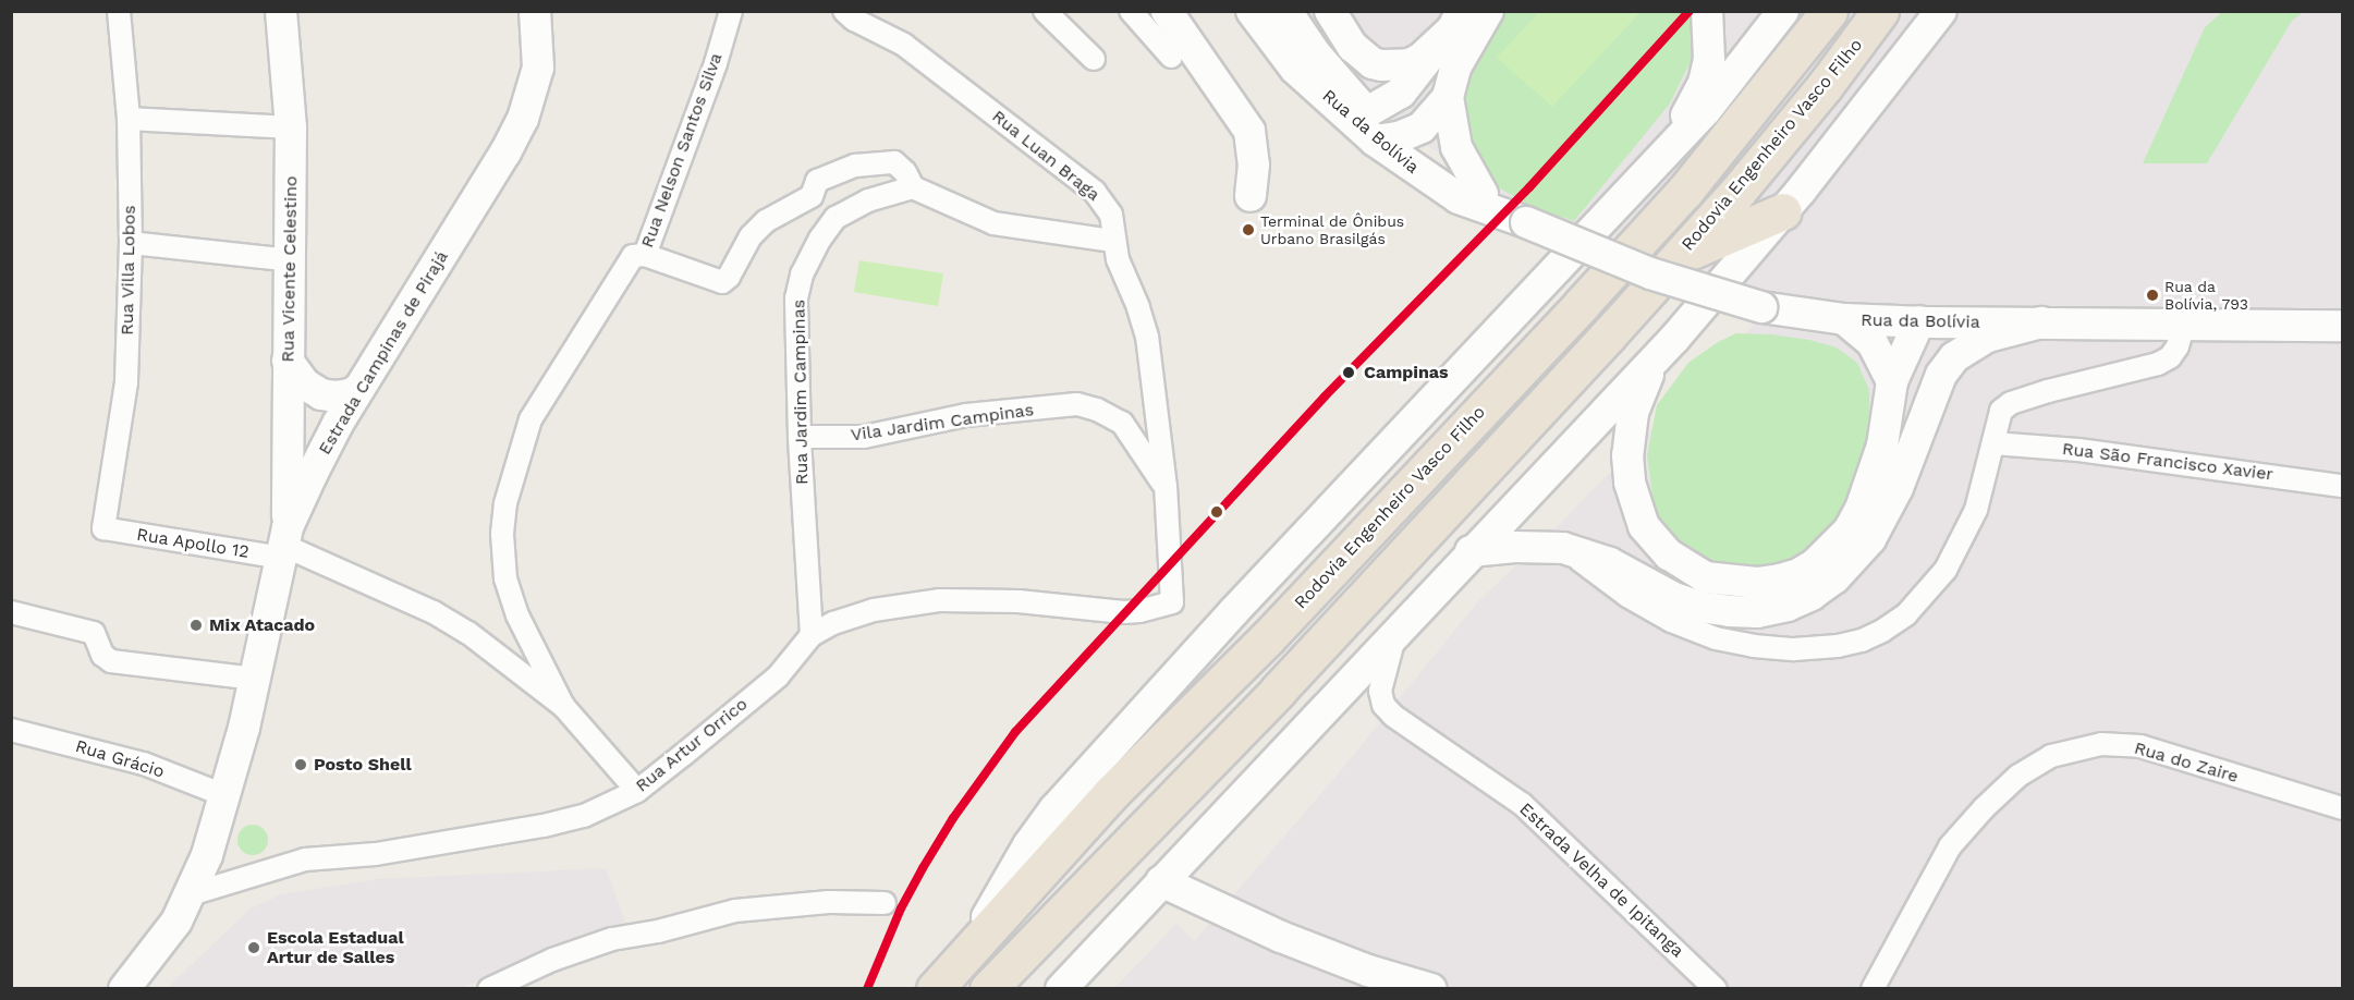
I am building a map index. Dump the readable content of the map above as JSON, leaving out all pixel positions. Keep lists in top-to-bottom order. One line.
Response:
{"streets":{"highway":["Rodovia Engenheiro Vasco Filho"],"main road":["Rua da Bolívia","Rua Vicente Celestino","Estrada Campinas de Pirajá"],"street":["Rua Nelson Santos Silva","Rua Luan Braga","Rua Villa Lobos","Rua Jardim Campinas","Vila Jardim Campinas","Rua São Francisco Xavier","Rua Apollo 12","Rua Artur Orrico","Rua Grácio","Rua do Zaire","Estrada Velha de Ipitanga"]},"crossings":[["Rua Nelson Santos Silva","Rua Apollo 12"],["Rua Luan Braga","Vila Jardim Campinas"],["Rua Luan Braga","Rua Artur Orrico"],["Rua Vicente Celestino","Estrada Campinas de Pirajá"],["Rua Vicente Celestino","Rua Apollo 12"],["Rua Villa Lobos","Rua Apollo 12"],["Estrada Campinas de Pirajá","Rua Apollo 12"],["Estrada Campinas de Pirajá","Rua Artur Orrico"],["Estrada Campinas de Pirajá","Rua Grácio"],["Rua Jardim Campinas","Vila Jardim Campinas"],["Rua Jardim Campinas","Rua Artur Orrico"]],"places":["Terminal de Ônibus Urbano Brasilgás","Rua da Bolívia, 793","Campinas","Mix Atacado","Posto Shell","Escola Estadual Artur de Salles"]}
